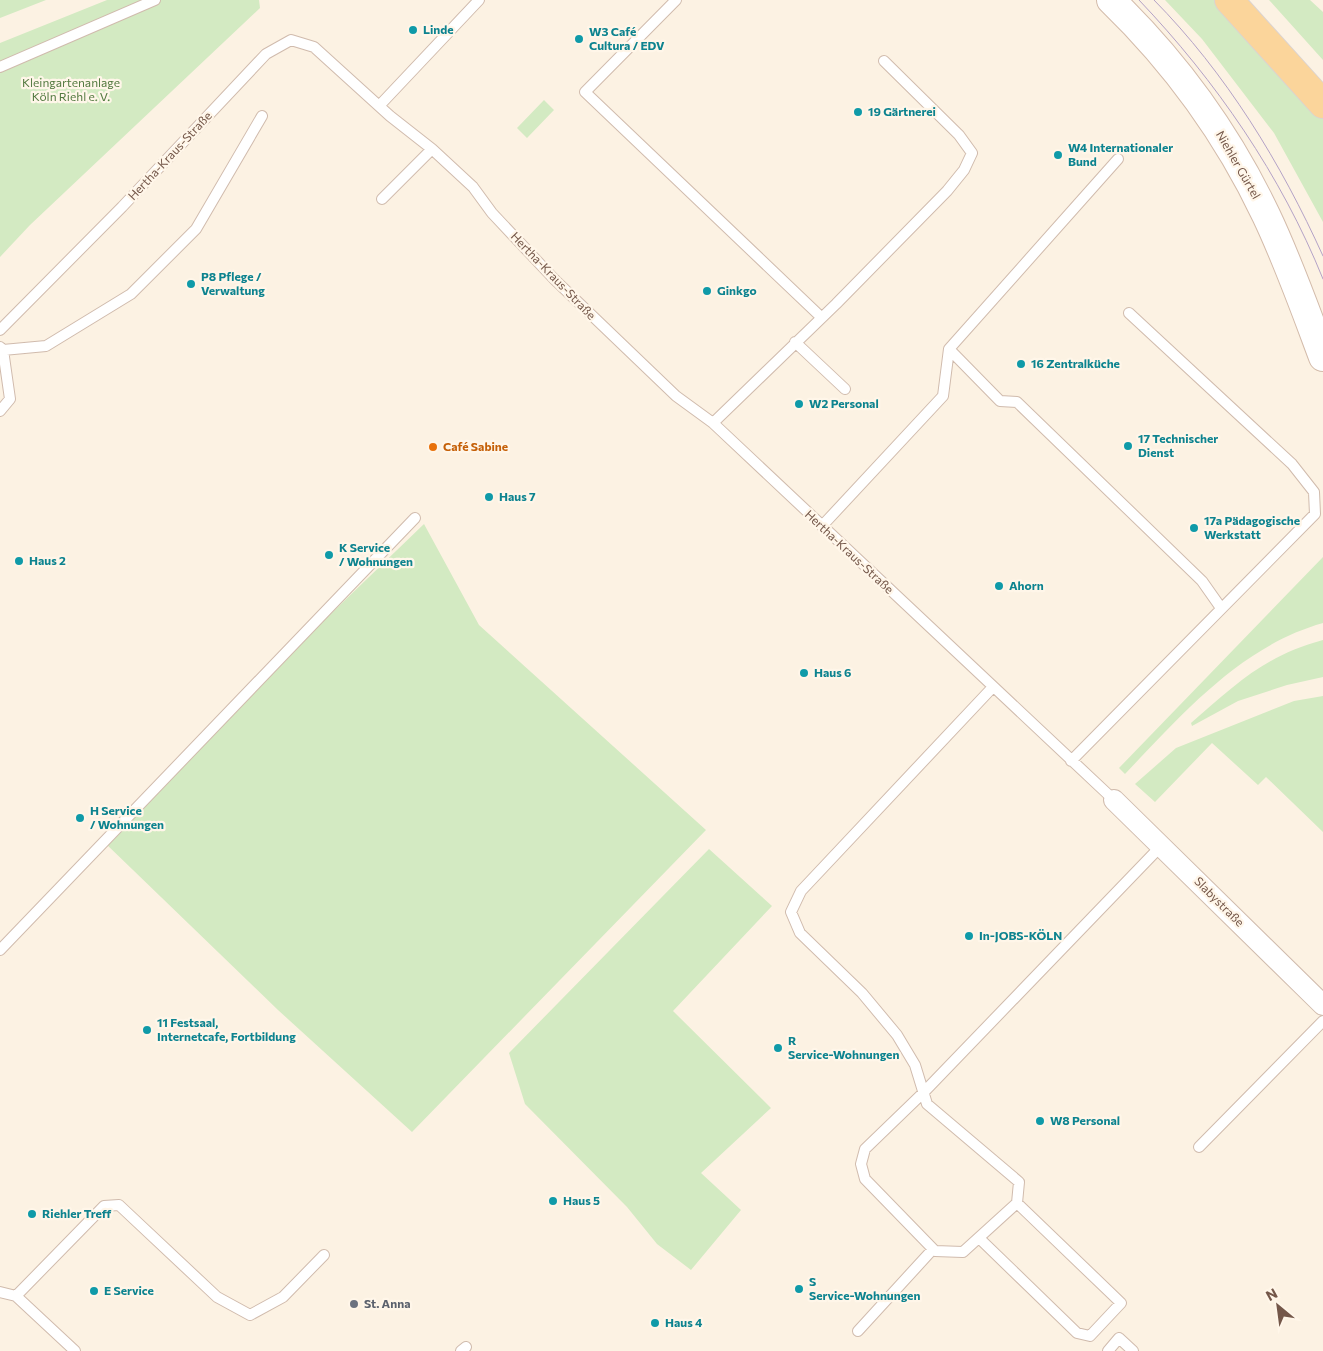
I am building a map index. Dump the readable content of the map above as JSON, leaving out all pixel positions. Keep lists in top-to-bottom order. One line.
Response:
{"streets":{"main road":["Niehler Gürtel"],"street":["Slabystraße"],"lane":["Hertha-Kraus-Straße"]},"crossings":[["Hertha-Kraus-Straße","Slabystraße"]],"parks":["Kleingartenanlage Köln Riehl e. V."],"places":["Linde","W3 Café Cultura / EDV","19 Gärtnerei","W4 Internationaler Bund","P8 Pflege / Verwaltung","Ginkgo","16 Zentralküche","W2 Personal","17 Technischer Dienst","Café Sabine","Haus 7","17a Pädagogische Werkstatt","K Service / Wohnungen","Haus 2","Ahorn","Haus 6","H Service / Wohnungen","In-JOBS-KÖLN","11 Festsaal, Internetcafe, Fortbildung","R Service-Wohnungen","W8 Personal","Haus 5","Riehler Treff","S Service-Wohnungen","E Service","St. Anna","Haus 4"],"north":"top left"}
